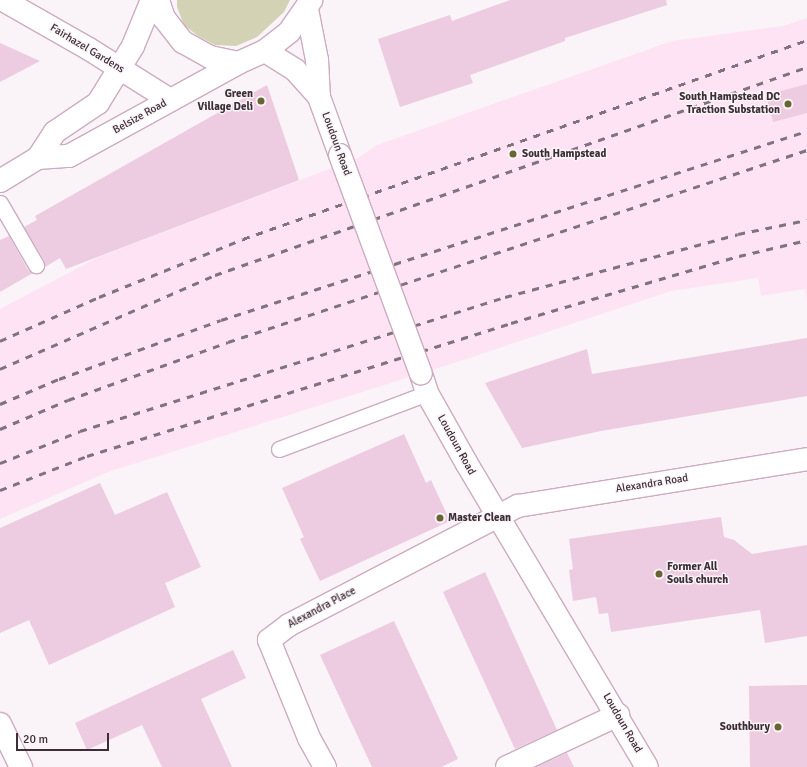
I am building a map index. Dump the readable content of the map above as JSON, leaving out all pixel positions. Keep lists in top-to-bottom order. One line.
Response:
{"streets":{"street":["Fairhazel Gardens","Belsize Road","Loudoun Road","Alexandra Road","Alexandra Place"]},"crossings":[["Fairhazel Gardens","Belsize Road"],["Belsize Road","Loudoun Road"],["Loudoun Road","Alexandra Road"],["Loudoun Road","Alexandra Place"],["Alexandra Road","Alexandra Place"]],"places":["Green Village Deli","South Hampstead DC Traction Substation","South Hampstead","Master Clean","Former All Souls church","Southbury"],"scale_bar":"20 m"}
